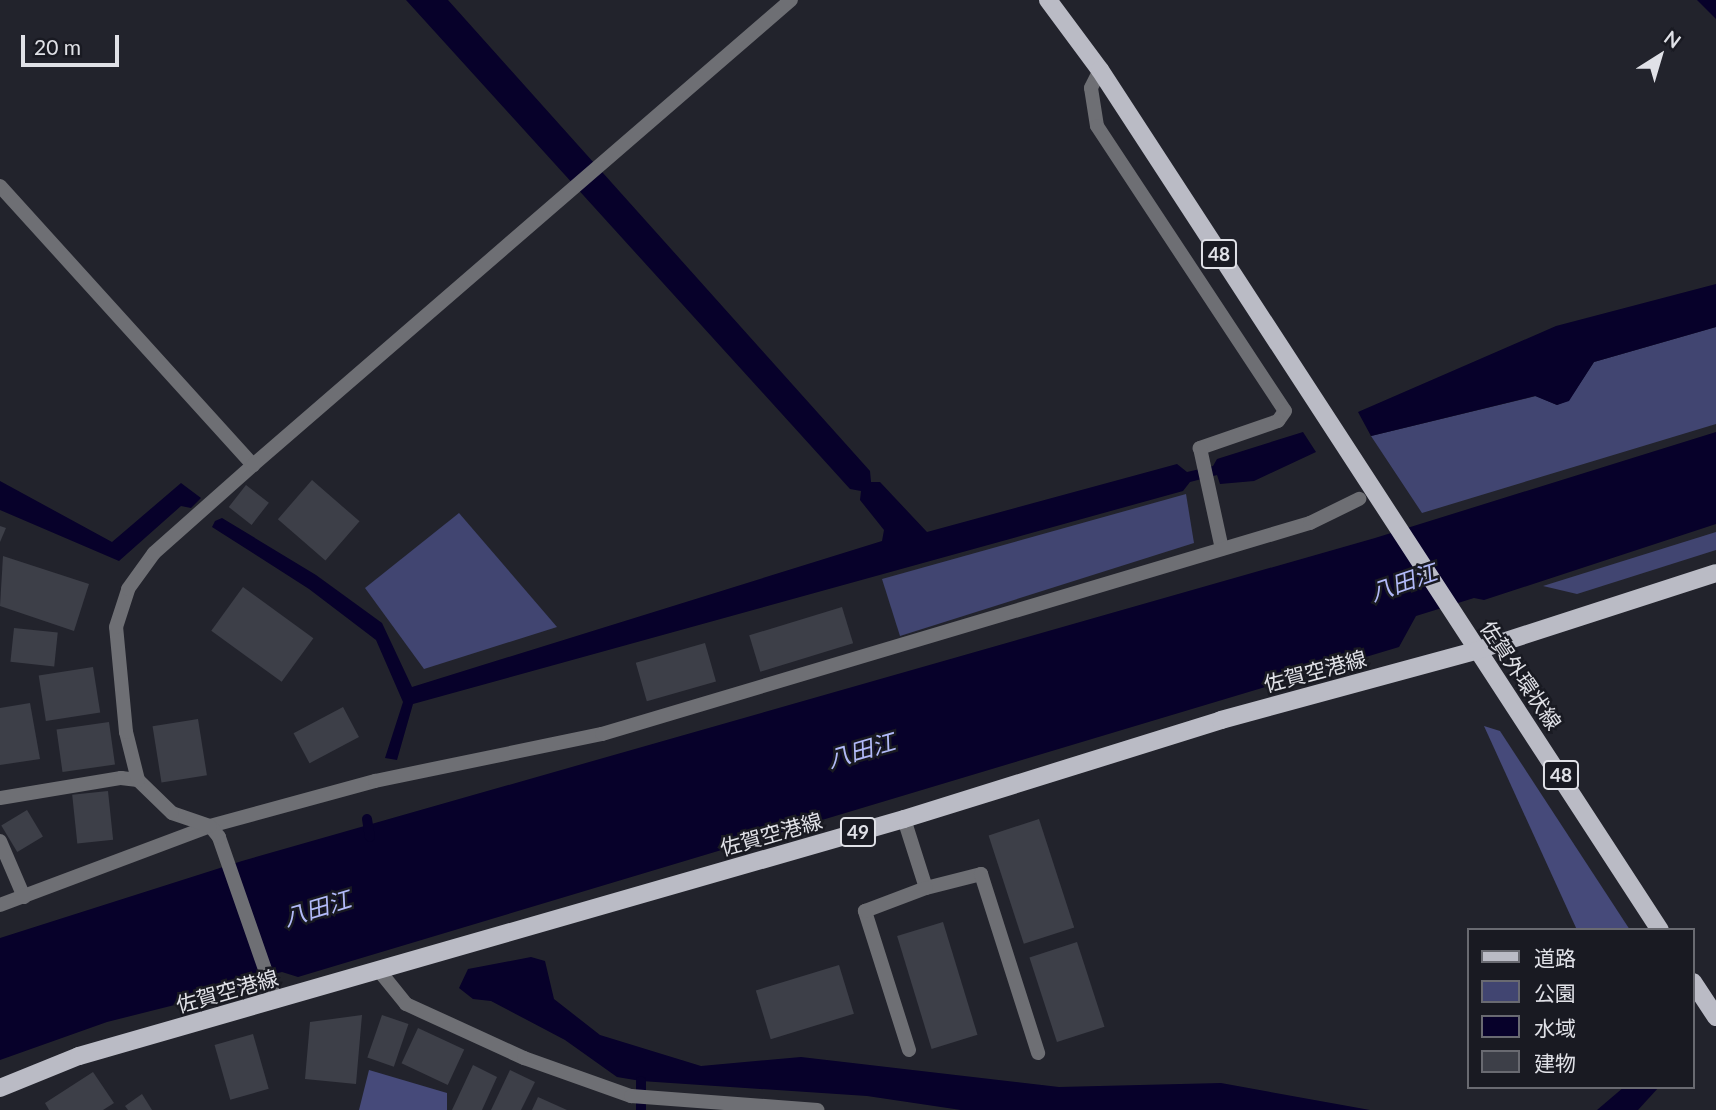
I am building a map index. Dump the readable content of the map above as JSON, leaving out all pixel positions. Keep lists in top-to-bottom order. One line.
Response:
{"streets":{"main road":["48","佐賀空港線","佐賀外環状線","49"]},"crossings":[["48","佐賀外環状線"],["佐賀空港線","佐賀外環状線"]],"water":["八田江"],"legend":["道路","公園","水域","建物"],"scale_bar":"20 m","north":"top right"}
